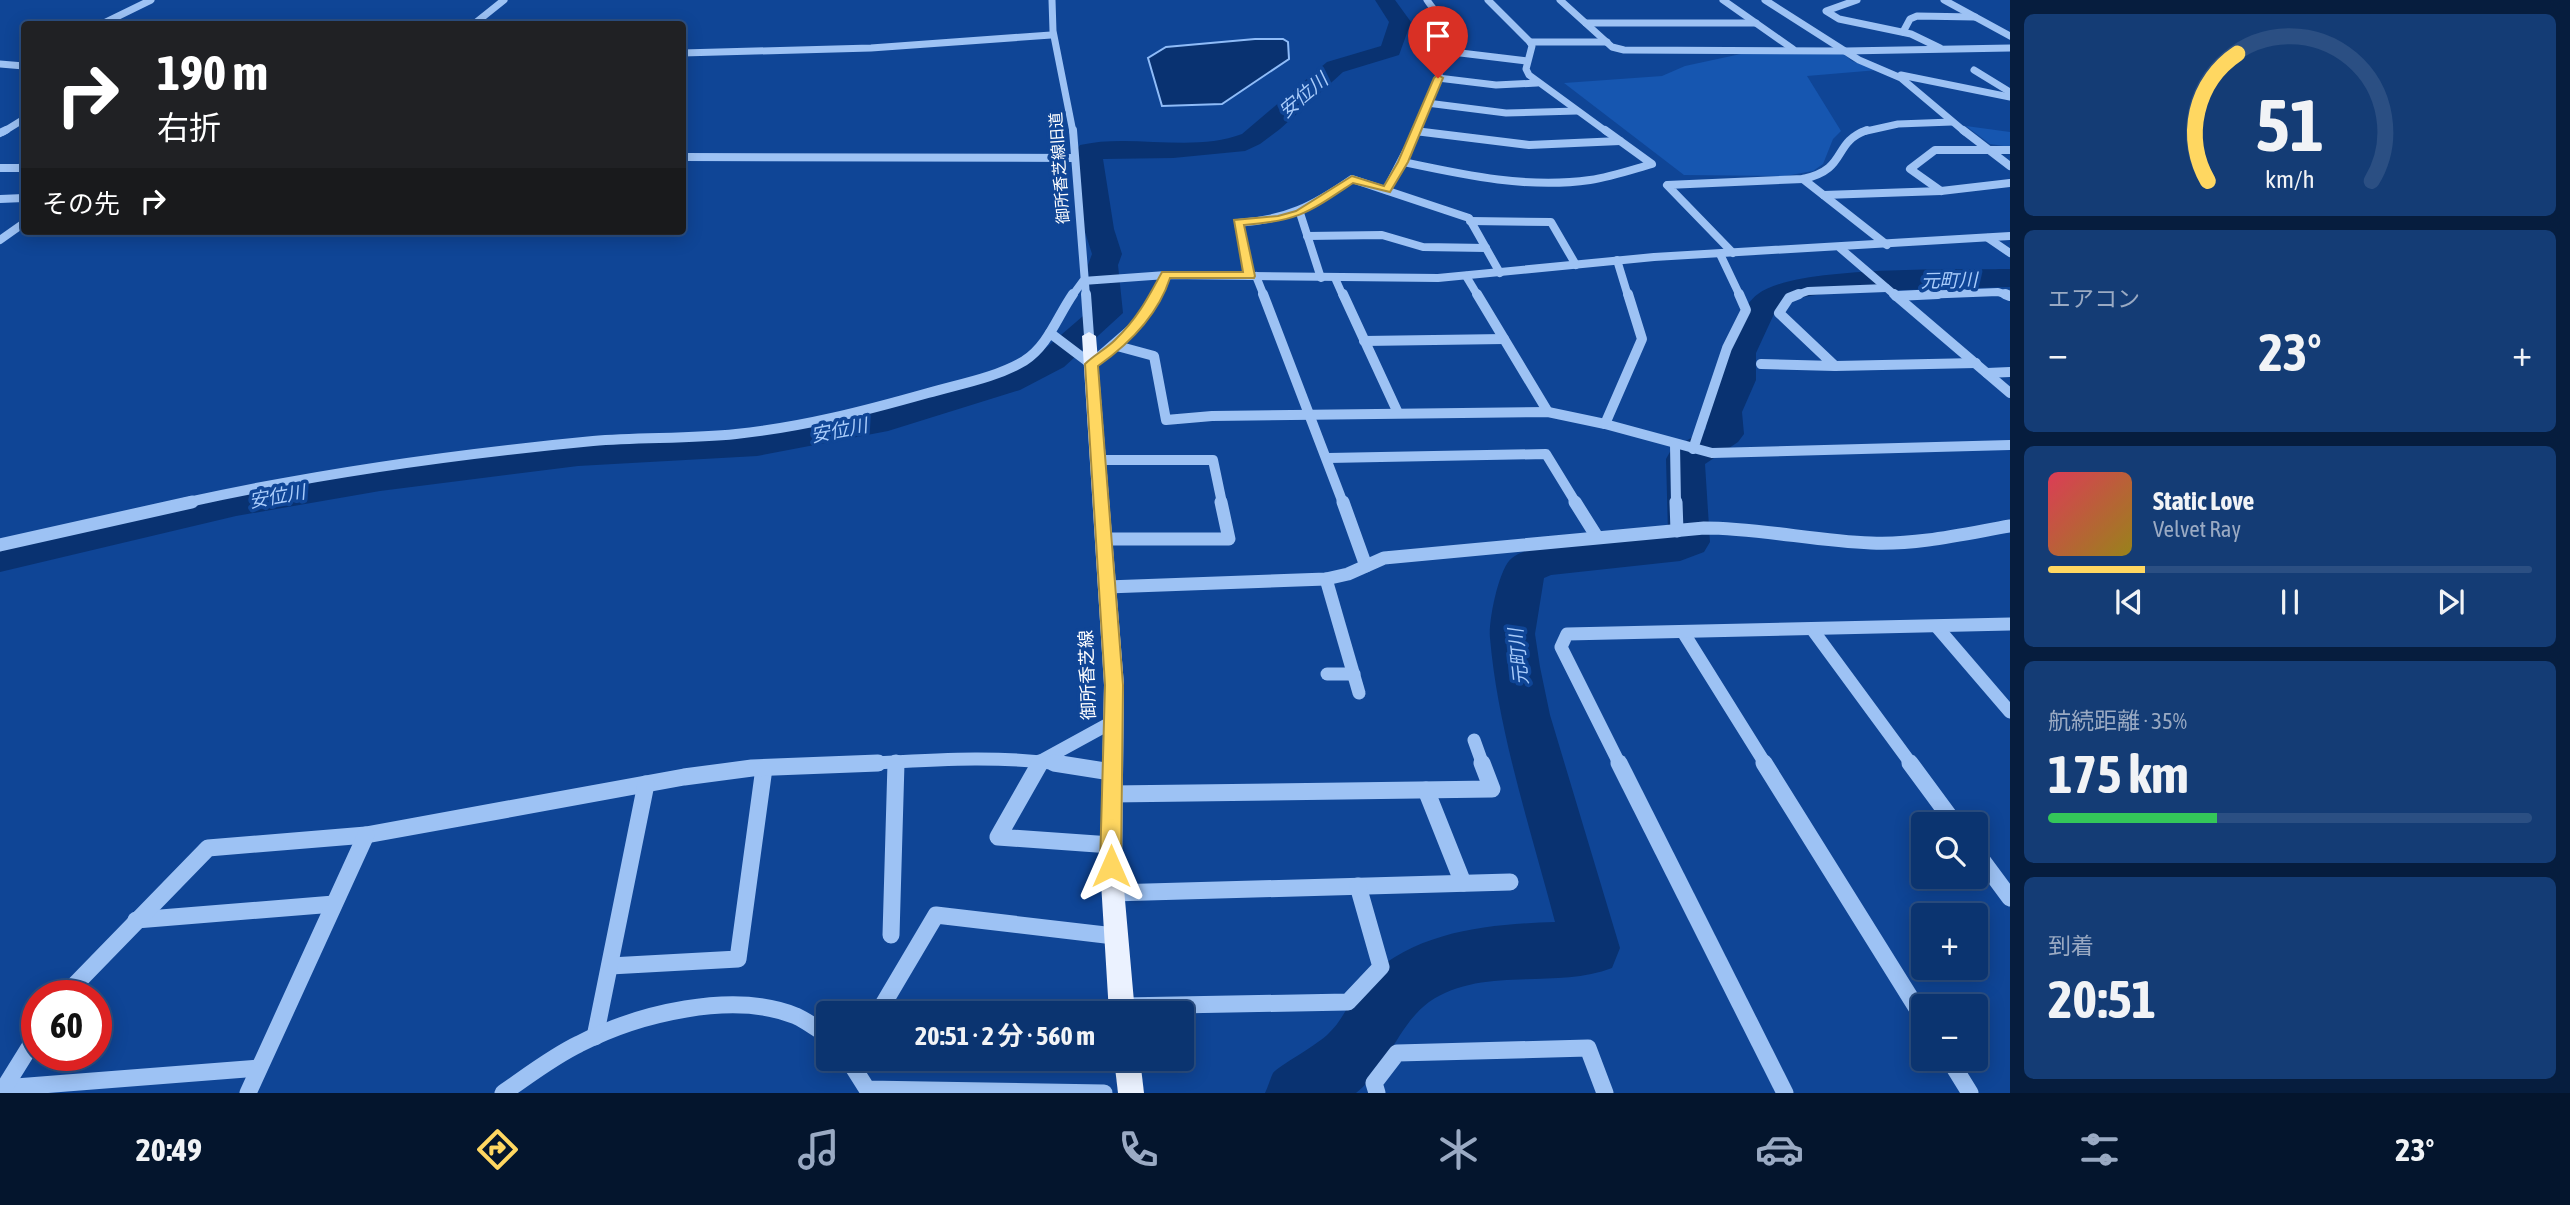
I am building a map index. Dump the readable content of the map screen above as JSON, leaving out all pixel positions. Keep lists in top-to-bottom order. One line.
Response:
{"streets":{"main road":["御所香芝線"],"street":["御所香芝線旧道"]},"crossings":[["御所香芝線旧道","御所香芝線"]],"water":["安位川","元町川"],"page":{"turn":["190 m","右折"],"then":"その先","tile":["エアコン",["航続距離 · 35%","175 km"],["到着","20:51"]],"heat":["−","23°","+"],"song":["Static Love","Velvet Ray"],"map_buttons":["+","−"],"limit":"60","trip":"20:51 · 2 分 · 560 m","tabs":["20:49","23°"],"gauge":["51","km/h"]}}
